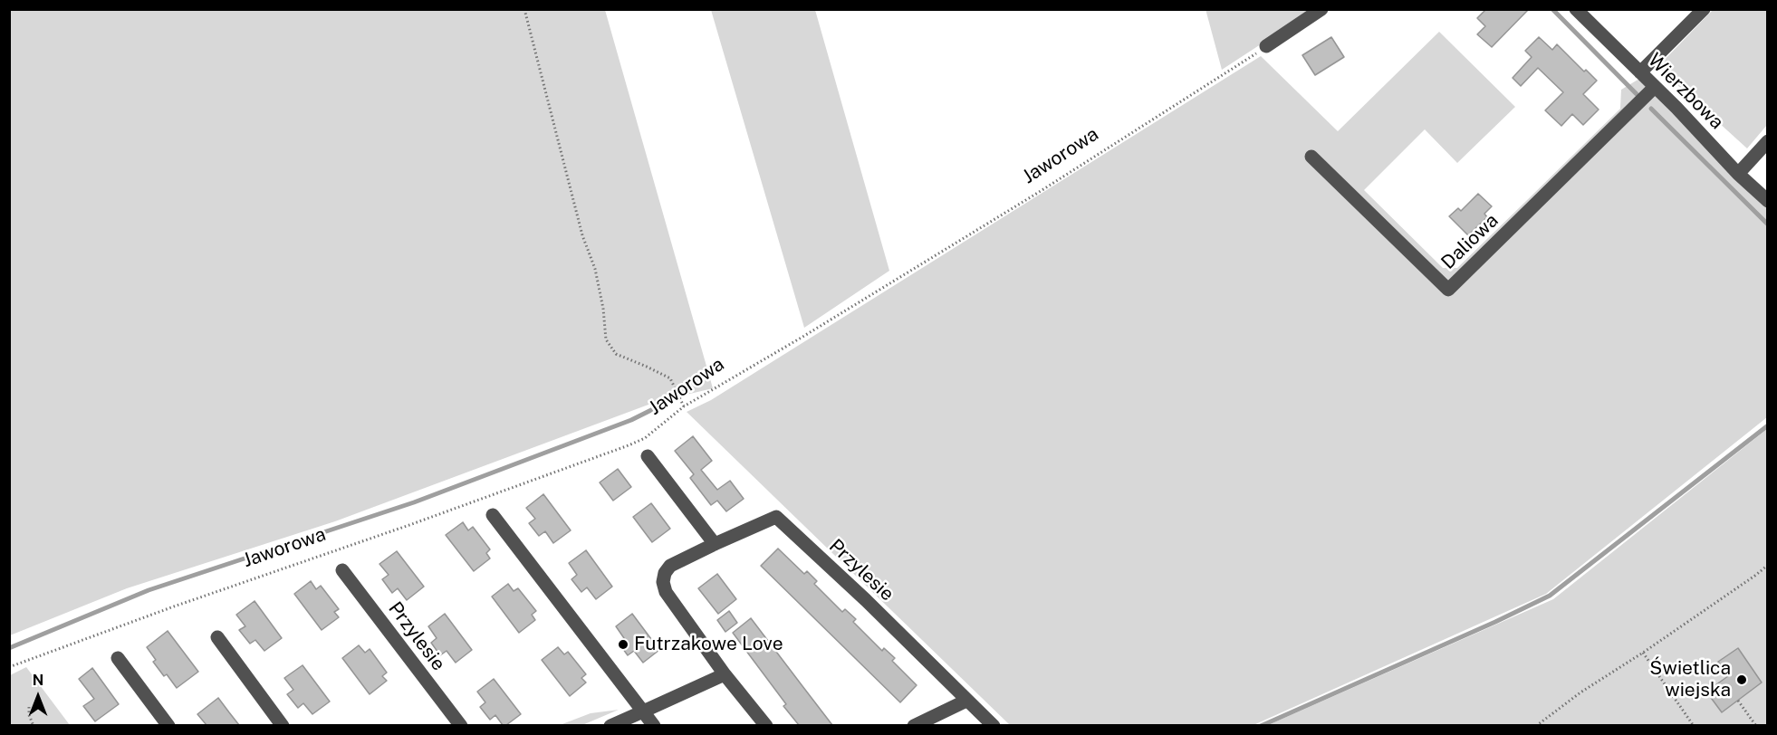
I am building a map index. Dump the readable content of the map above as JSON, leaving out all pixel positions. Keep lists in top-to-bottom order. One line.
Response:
{"streets":{"street":["Wierzbowa","Daliowa","Przylesie"],"path":["Jaworowa"]},"crossings":[["Wierzbowa","Daliowa"]],"places":["Futrzakowe Love","Świetlica wiejska"],"north":"top"}
